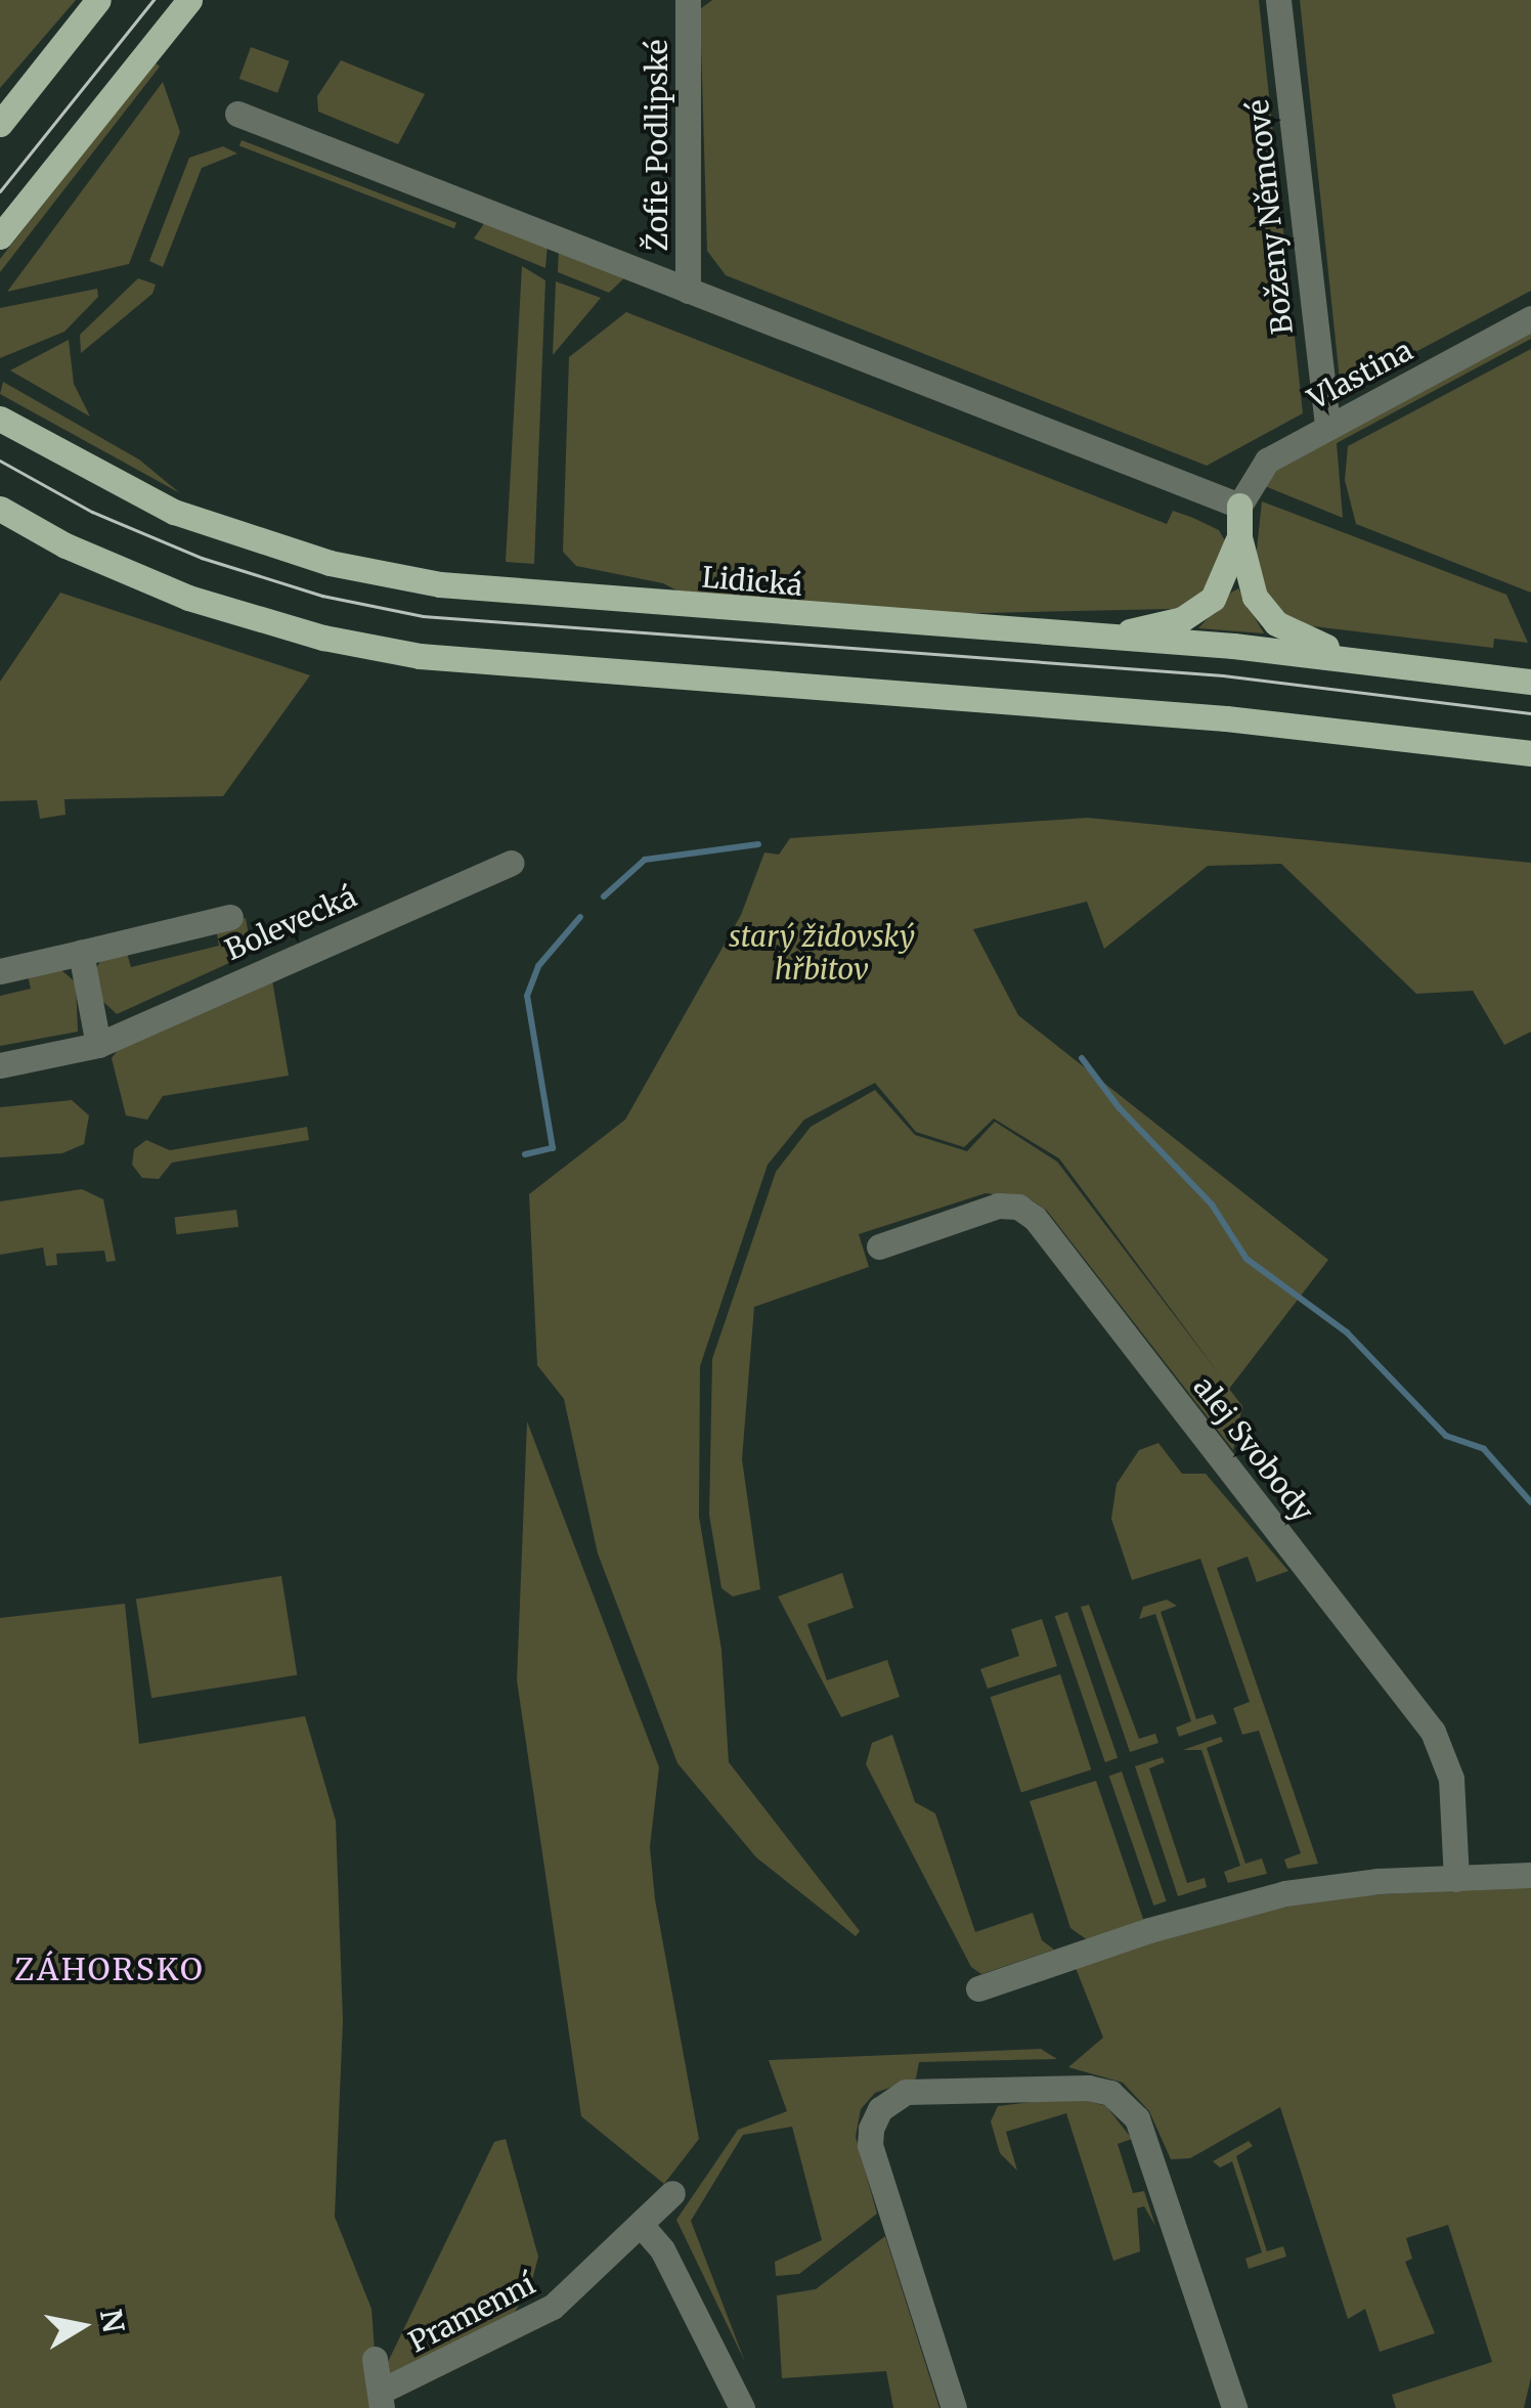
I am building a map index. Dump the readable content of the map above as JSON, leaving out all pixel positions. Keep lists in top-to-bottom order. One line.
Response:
{"streets":{"main road":["Lidická"],"street":["Žofie Podlipské","Boženy Němcové","Vlastina","Bolevecká","alej Svobody","Pramenní"]},"crossings":[["Boženy Němcové","Vlastina"]],"districts":["ZÁHORSKO"],"parks":["starý židovský hřbitov"],"north":"right"}
